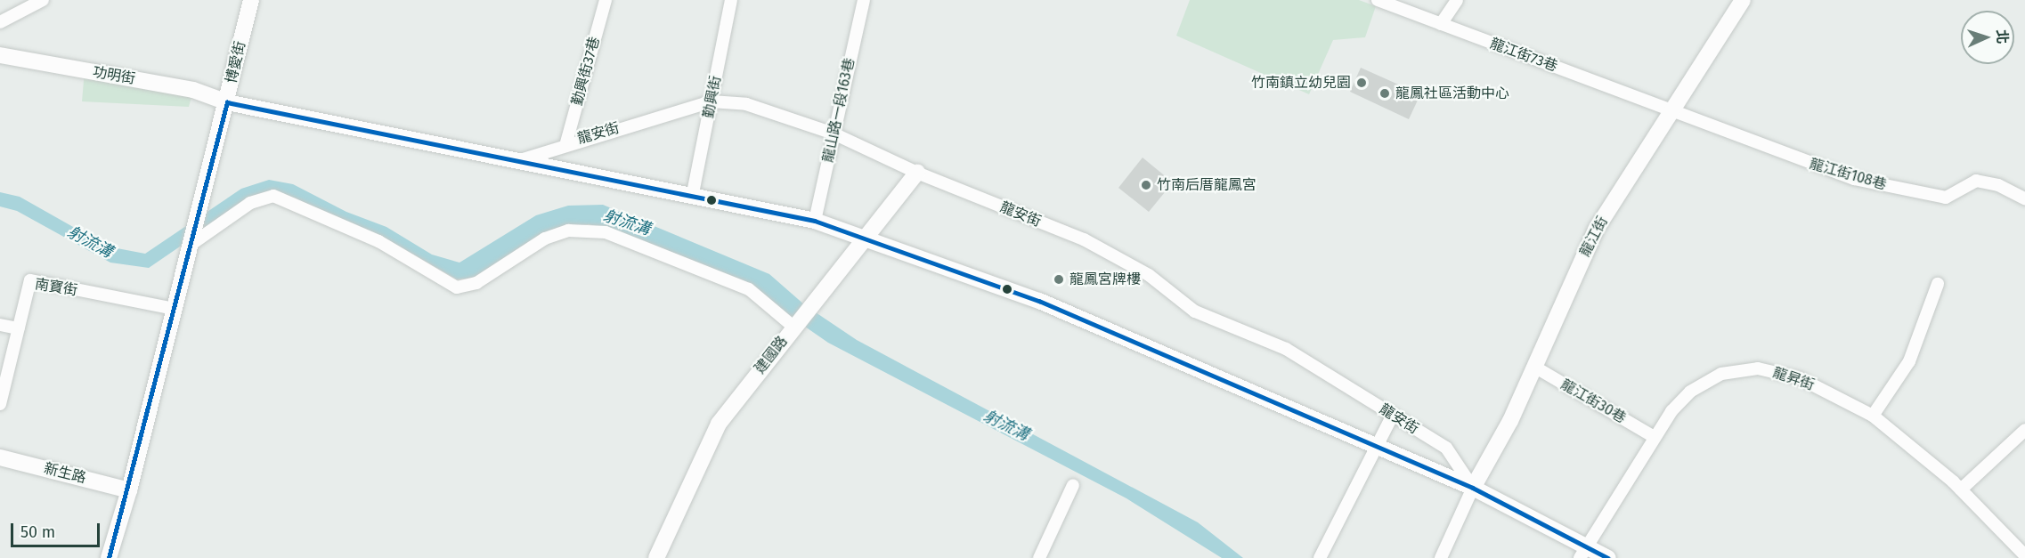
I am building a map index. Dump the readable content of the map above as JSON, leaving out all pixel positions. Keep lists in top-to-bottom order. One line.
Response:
{"streets":{"street":["龍江街73巷","博愛街","勤興街37巷","功明街","勤興街","龍山路一段163巷","龍安街","龍江街108巷","龍江街","南寶街","建國路","龍昇街","龍江街30巷","新生路"]},"crossings":[["龍江街73巷","龍江街108巷"],["龍江街73巷","龍江街"],["博愛街","功明街"],["博愛街","南寶街"],["博愛街","新生路"],["勤興街37巷","龍安街"],["功明街","勤興街"],["功明街","龍山路一段163巷"],["功明街","龍安街"],["功明街","龍江街"],["功明街","建國路"],["功明街","龍昇街"],["勤興街","龍安街"],["龍山路一段163巷","龍安街"],["龍安街","龍江街"],["龍安街","建國路"],["龍江街108巷","龍江街"],["龍江街","龍江街30巷"],["龍昇街","龍江街30巷"]],"water":["射流溝"],"places":["竹南鎮立幼兒園","龍鳳社區活動中心","竹南后厝龍鳳宮","龍鳳宮牌樓"],"scale_bar":"50 m","north":"right"}
